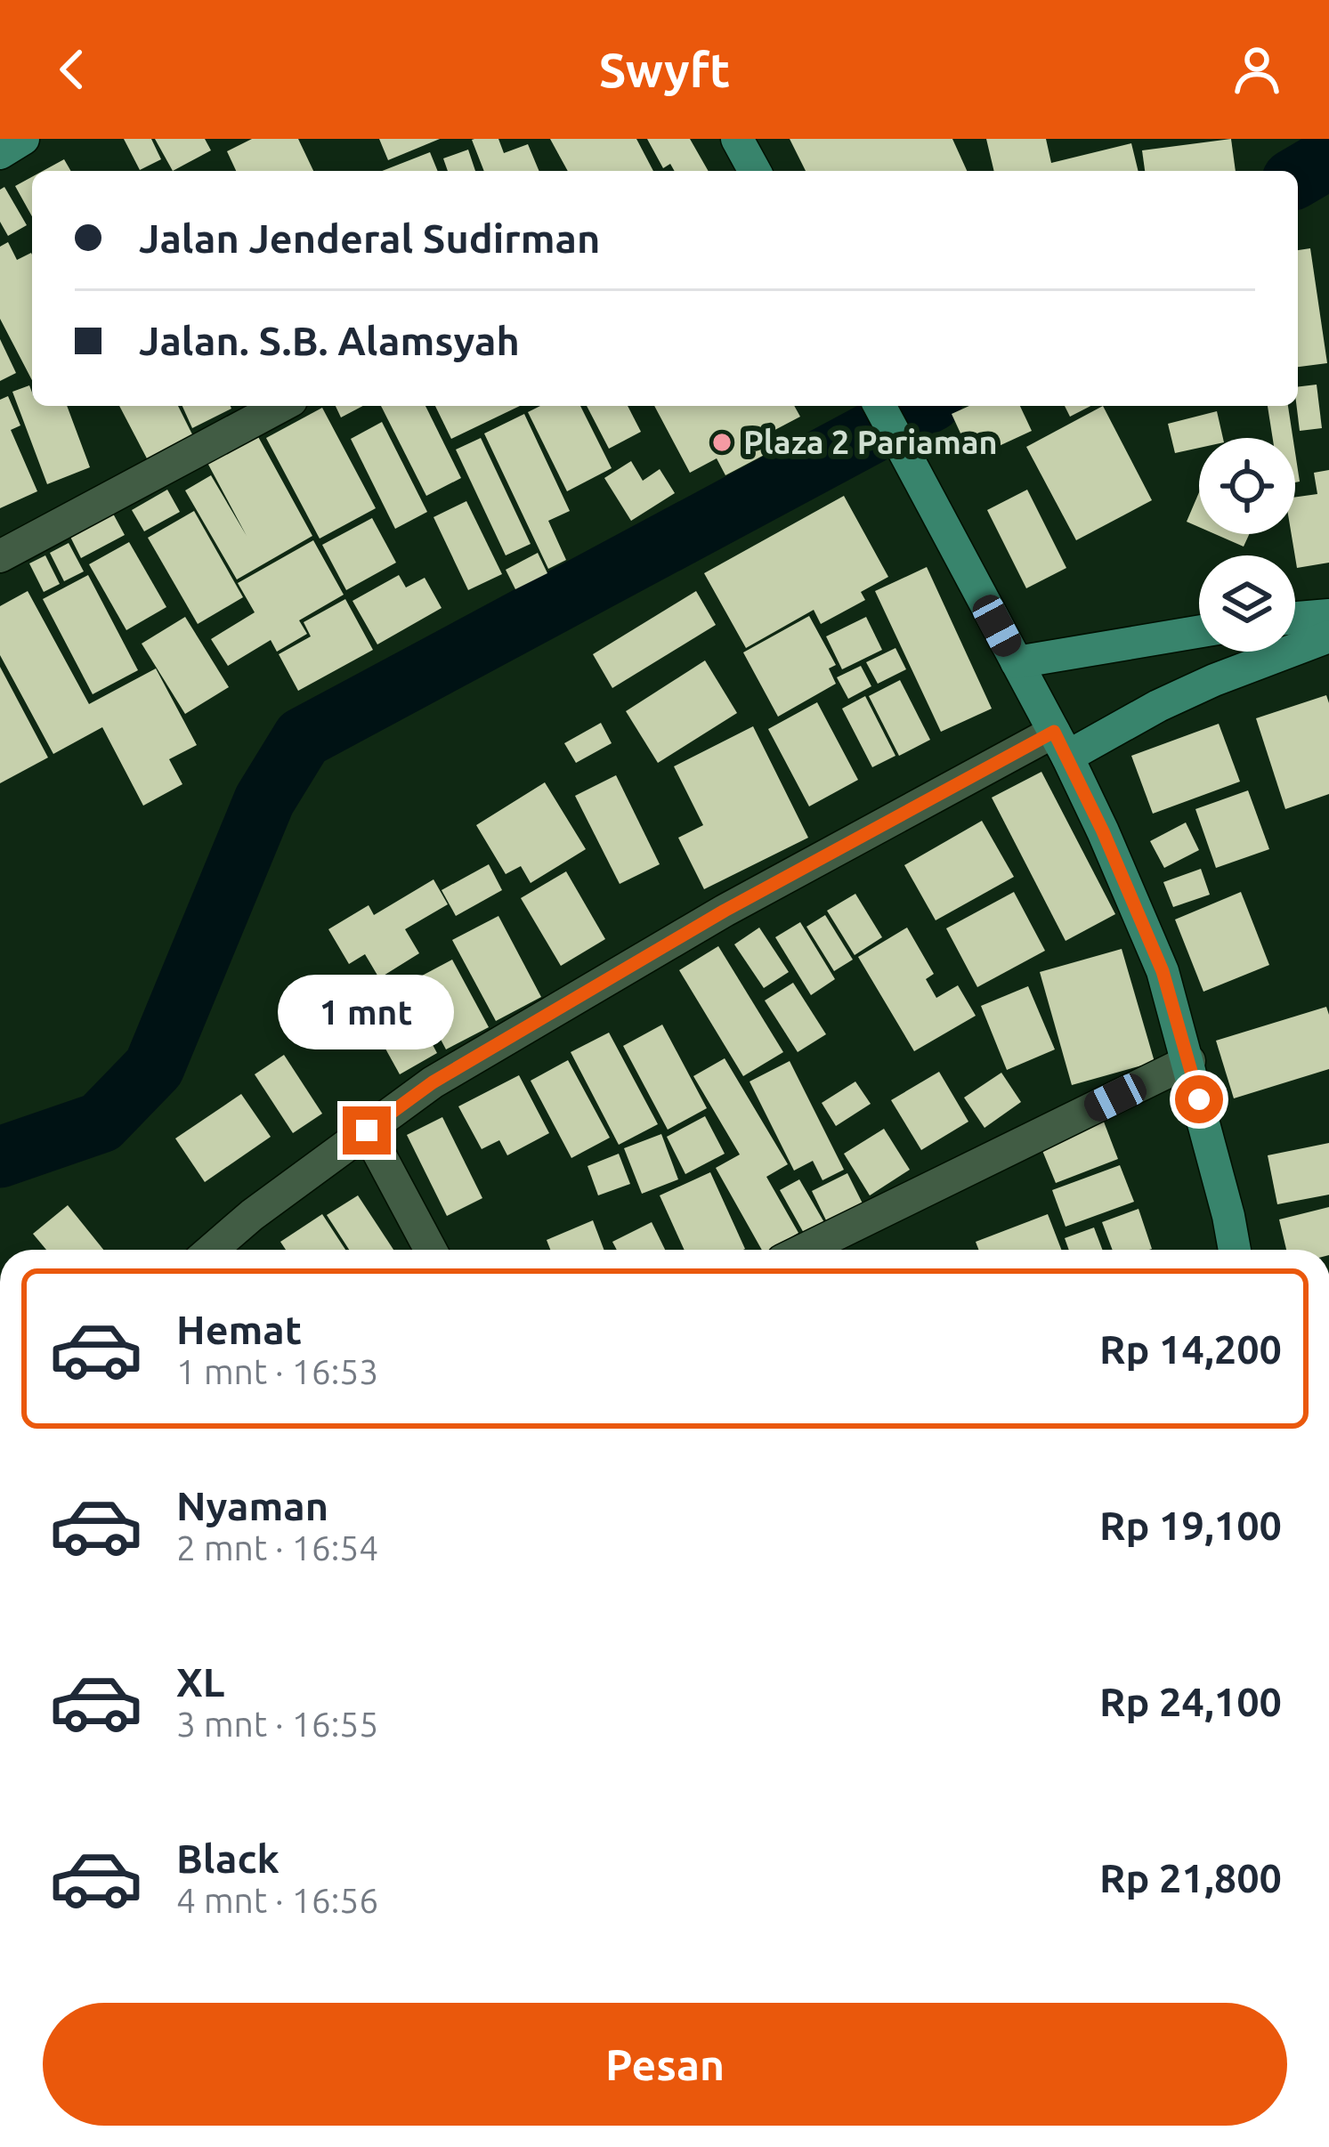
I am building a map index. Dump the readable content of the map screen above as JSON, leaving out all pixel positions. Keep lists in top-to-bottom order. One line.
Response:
{"places":["Plaza 2 Pariaman"],"page":{"header":"Swyft","banner":["Jalan Jenderal Sudirman","Jalan. S.B. Alamsyah"],"bubble":"1 mnt","list":[{"name":"Hemat","note":"1 mnt · 16:53","value":"Rp 14,200"},{"name":"Nyaman","note":"2 mnt · 16:54","value":"Rp 19,100"},{"name":"XL","note":"3 mnt · 16:55","value":"Rp 24,100"},{"name":"Black","note":"4 mnt · 16:56","value":"Rp 21,800"}],"buttons":"Pesan"}}
